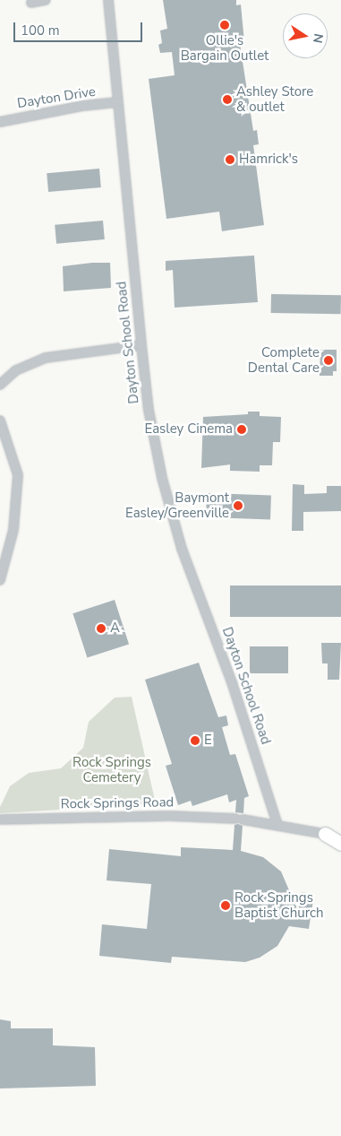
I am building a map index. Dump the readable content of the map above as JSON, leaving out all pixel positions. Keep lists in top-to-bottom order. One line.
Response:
{"streets":{"street":["Dayton Drive","Dayton School Road","Rock Springs Road"]},"crossings":[["Dayton Drive","Dayton School Road"],["Dayton School Road","Rock Springs Road"]],"parks":["Rock Springs Cemetery"],"places":["Ollie's Bargain Outlet","Ashley Store & outlet","Hamrick's","Complete Dental Care","Easley Cinema","Baymont Easley/Greenville","A","E","Rock Springs Baptist Church"],"scale_bar":"100 m","north":"right"}
